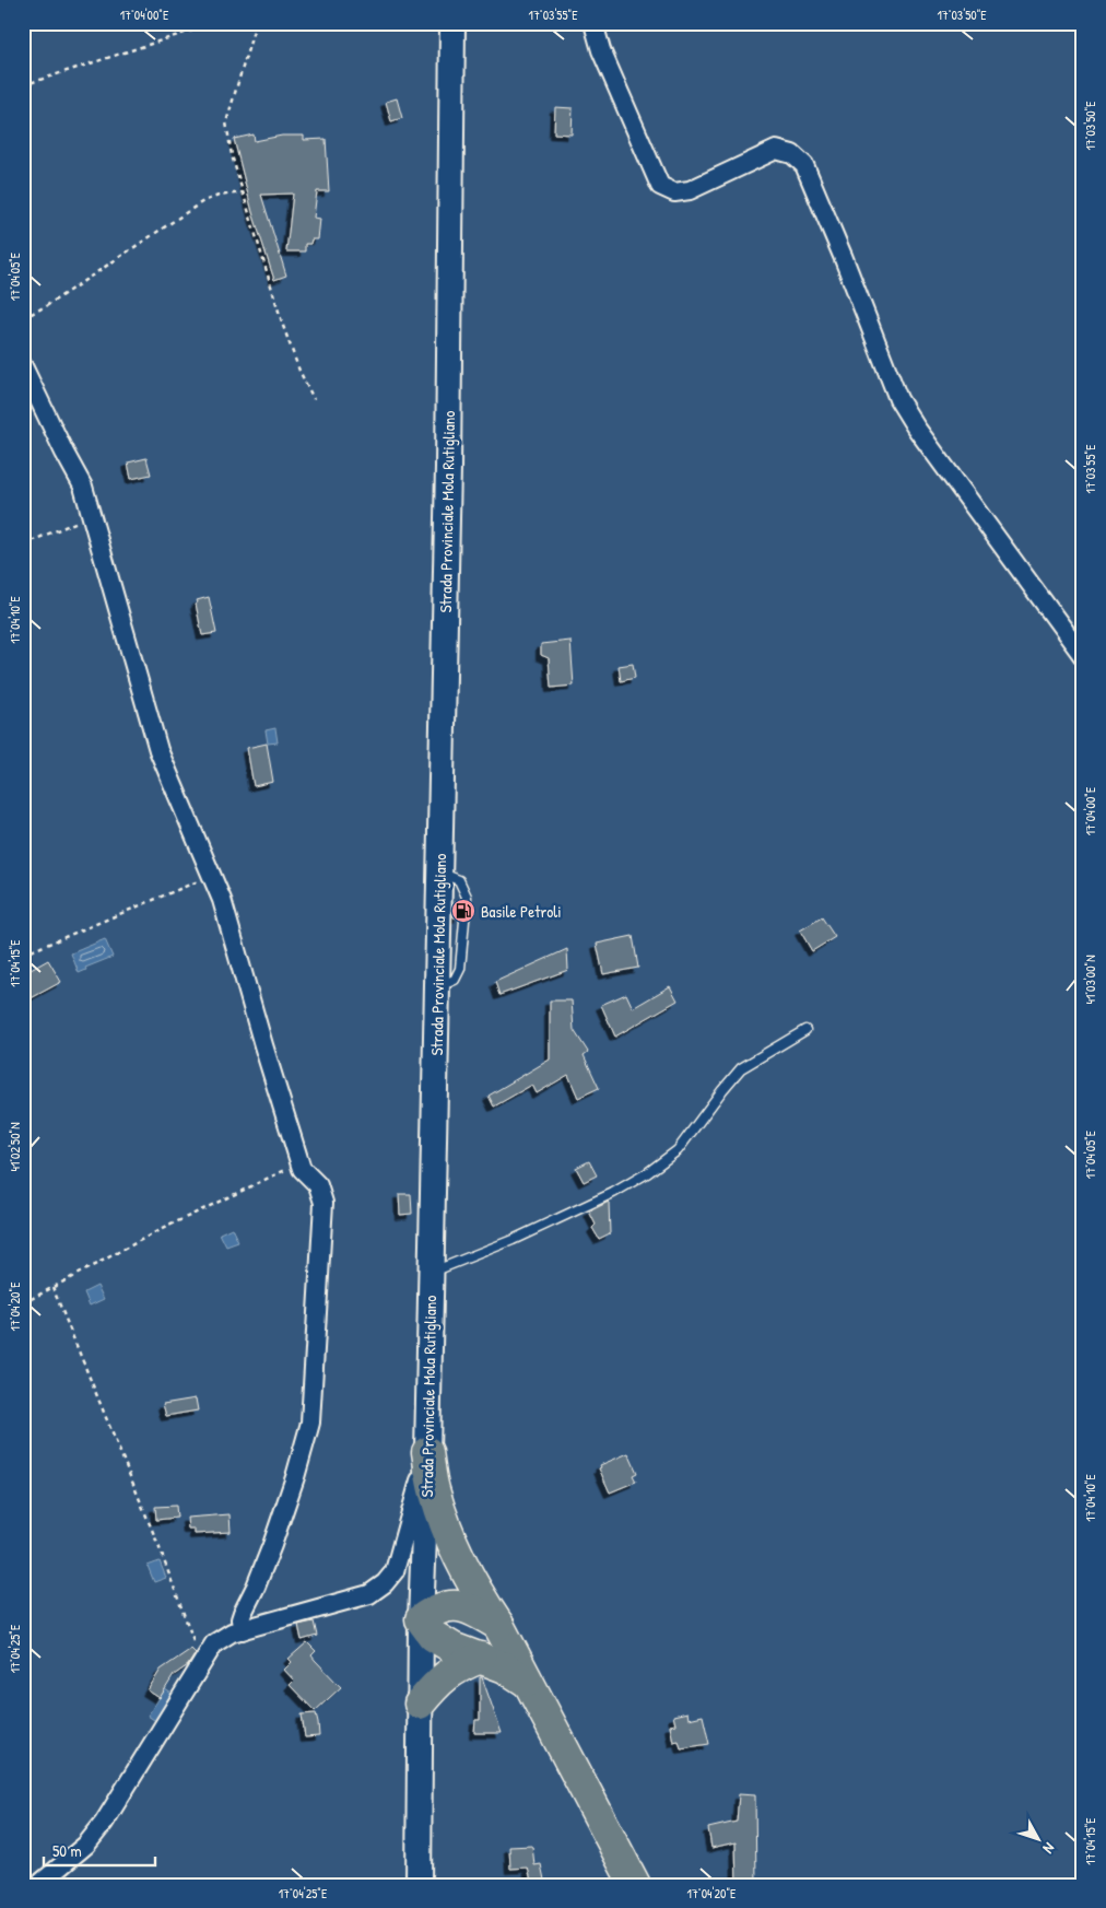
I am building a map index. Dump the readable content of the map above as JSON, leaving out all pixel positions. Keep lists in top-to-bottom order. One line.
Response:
{"streets":{"main road":["Strada Provinciale Mola Rutigliano"]},"places":{"fuel station":["Basile Petroli"]},"scale_bar":"50 m","north":"bottom right","coordinates":["17°04'00\"E","17°03'55\"E","17°03'50\"E","17°04'05\"E","17°04'10\"E","17°04'15\"E","41°03'00\"N","41°02'50\"N","17°04'20\"E","17°04'25\"E"]}
